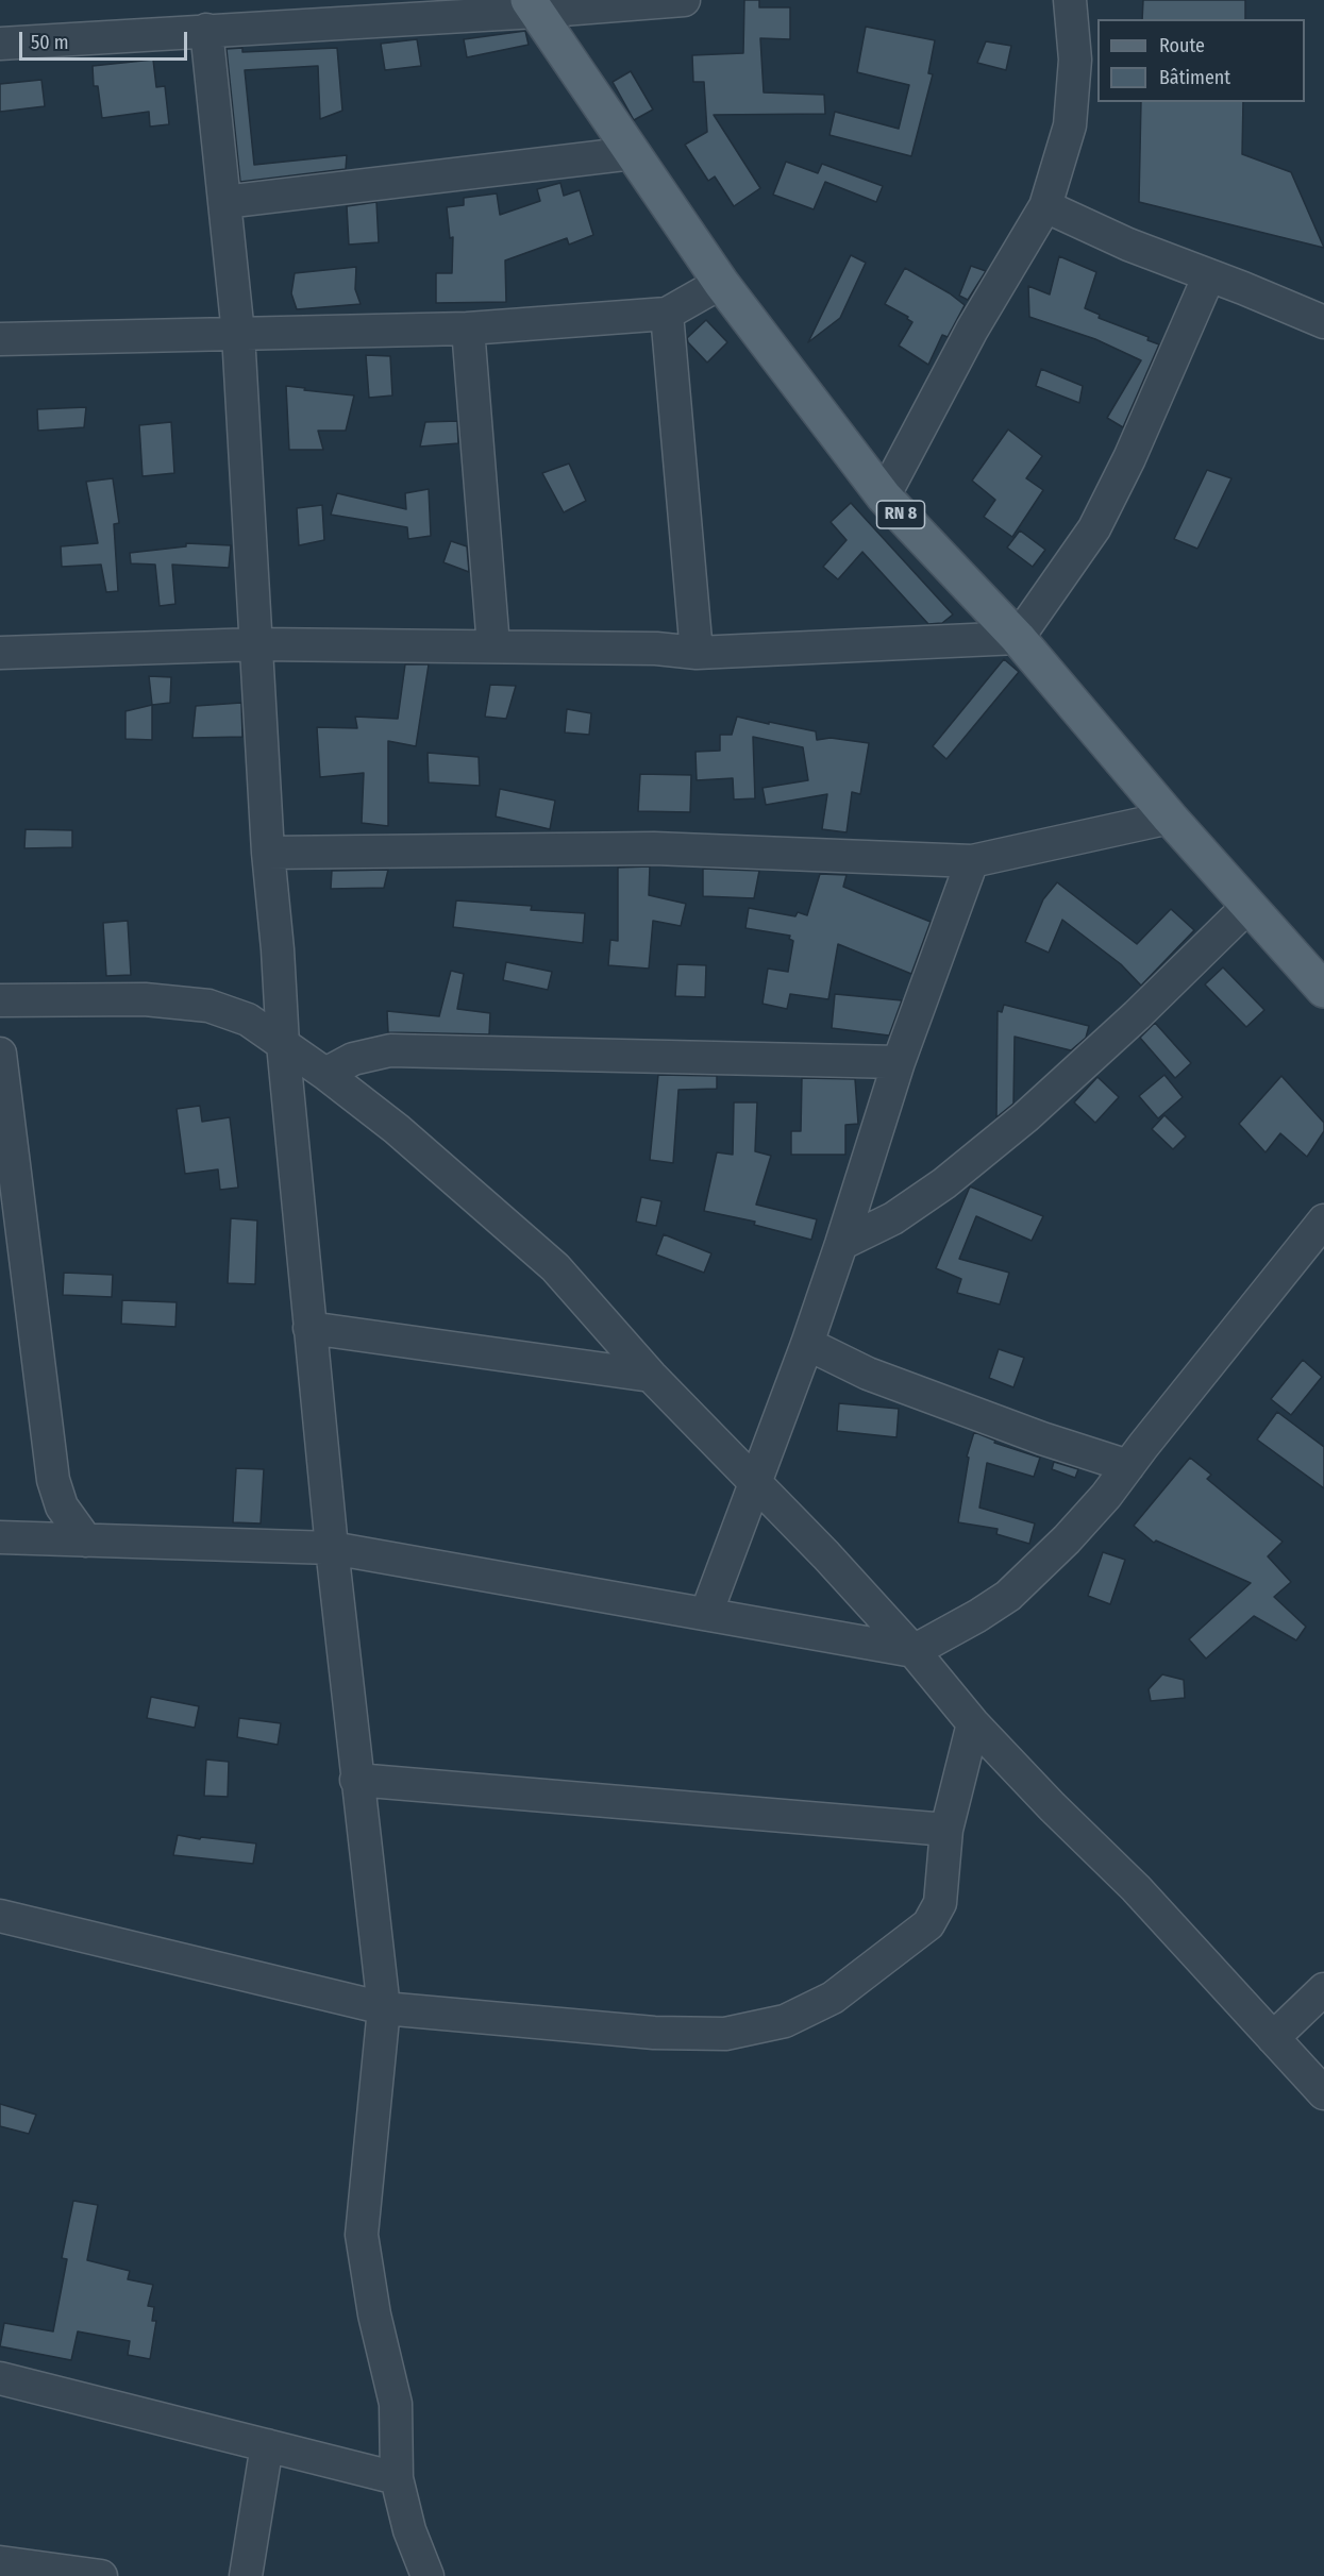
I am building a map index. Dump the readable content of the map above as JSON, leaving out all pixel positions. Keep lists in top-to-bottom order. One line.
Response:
{"streets":{"main road":["RN 8"]},"legend":["Route","Bâtiment"],"scale_bar":"50 m"}
